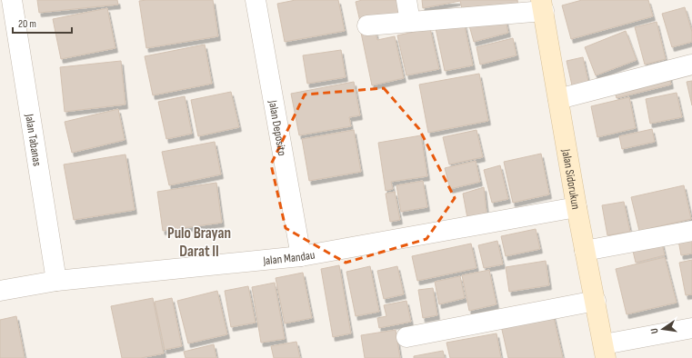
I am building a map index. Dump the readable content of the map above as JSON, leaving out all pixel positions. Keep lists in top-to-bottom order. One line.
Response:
{"streets":{"street":["Jalan Deposito","Jalan Tabanas","Jalan Sidorukun","Jalan Mandau"]},"crossings":[["Jalan Deposito","Jalan Mandau"],["Jalan Tabanas","Jalan Mandau"],["Jalan Sidorukun","Jalan Mandau"]],"districts":["Pulo Brayan Darat II"],"scale_bar":"20 m","north":"left"}
